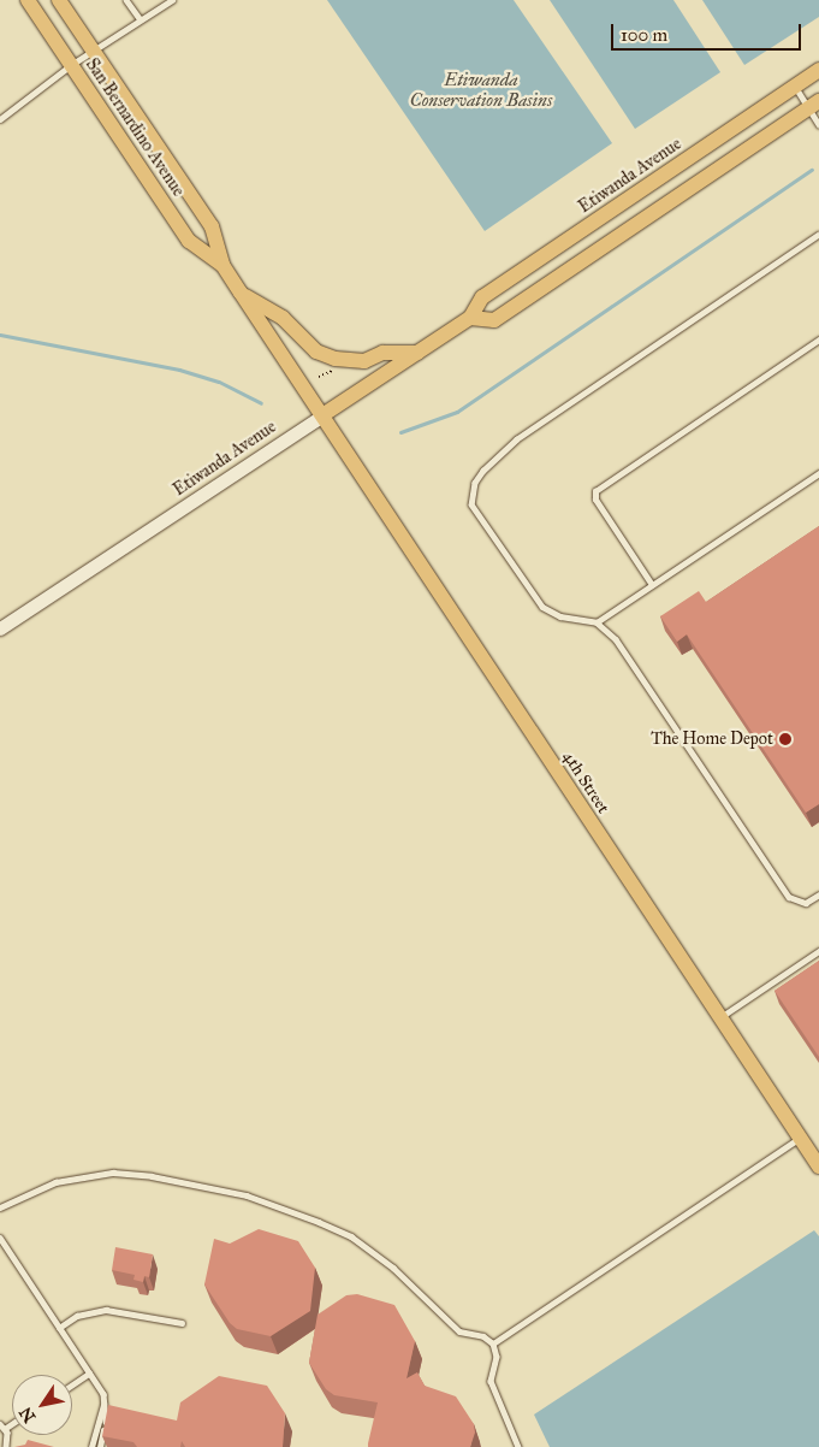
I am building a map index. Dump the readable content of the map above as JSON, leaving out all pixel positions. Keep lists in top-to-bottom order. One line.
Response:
{"streets":{"main road":["San Bernardino Avenue","Etiwanda Avenue","4th Street"]},"crossings":[["San Bernardino Avenue","Etiwanda Avenue"],["San Bernardino Avenue","4th Street"],["Etiwanda Avenue","4th Street"]],"water":["Etiwanda Conservation Basins"],"places":["The Home Depot"],"scale_bar":"100 m","north":"bottom left"}
